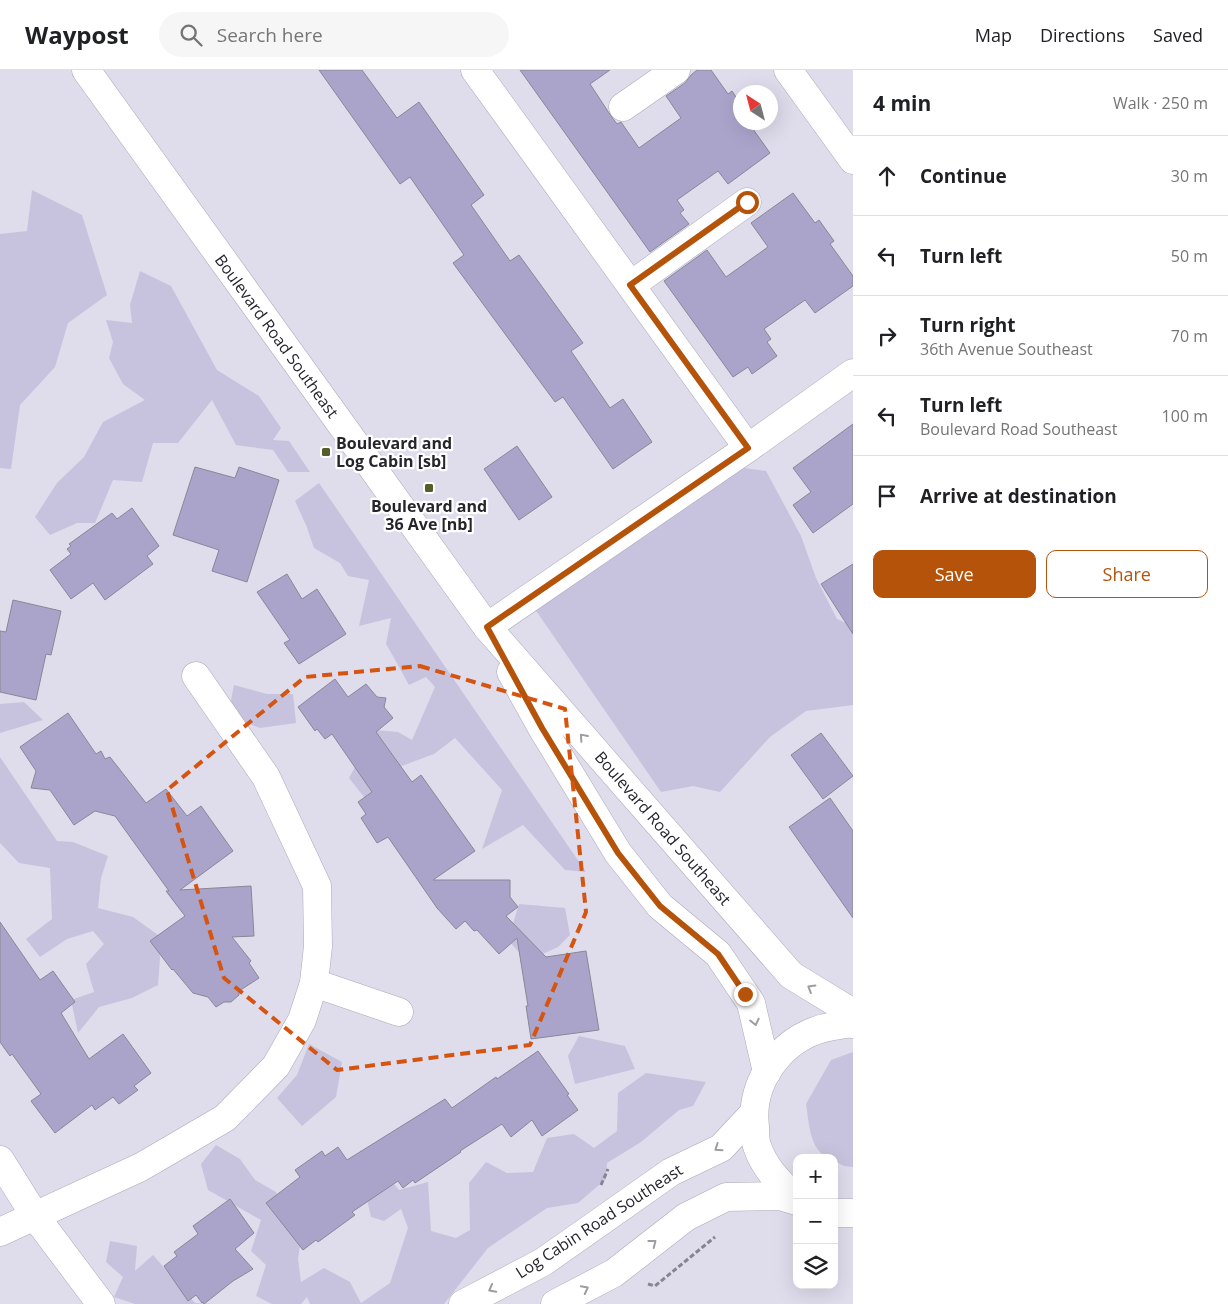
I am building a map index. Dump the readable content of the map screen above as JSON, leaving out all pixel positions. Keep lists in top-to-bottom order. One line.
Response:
{"streets":{"street":["Boulevard Road Southeast","Log Cabin Road Southeast"]},"places":{"transit":["Boulevard and Log Cabin [sb]","Boulevard and 36 Ave [nb]"]},"north":"top left","page":{"header":"Waypost","search":"Search here","nav":["Map","Directions","Saved"],"heading":["4 min","Walk · 250 m"],"list":[["Continue","30 m"],["Turn left","50 m"],["Turn right","36th Avenue Southeast","70 m"],["Turn left","Boulevard Road Southeast","100 m"],"Arrive at destination"],"buttons":["Save","Share"],"map_buttons":["+","−"]}}
